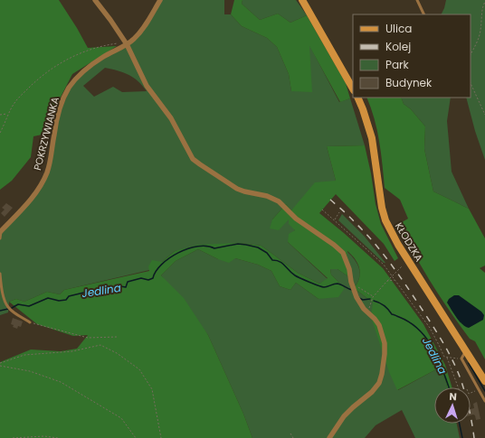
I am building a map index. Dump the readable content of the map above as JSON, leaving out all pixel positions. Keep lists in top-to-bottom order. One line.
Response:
{"streets":{"main road":["KŁODZKA"],"street":["POKRZYWIANKA"]},"water":["Jedlina"],"legend":["Ulica","Kolej","Park","Budynek"],"north":"top"}
